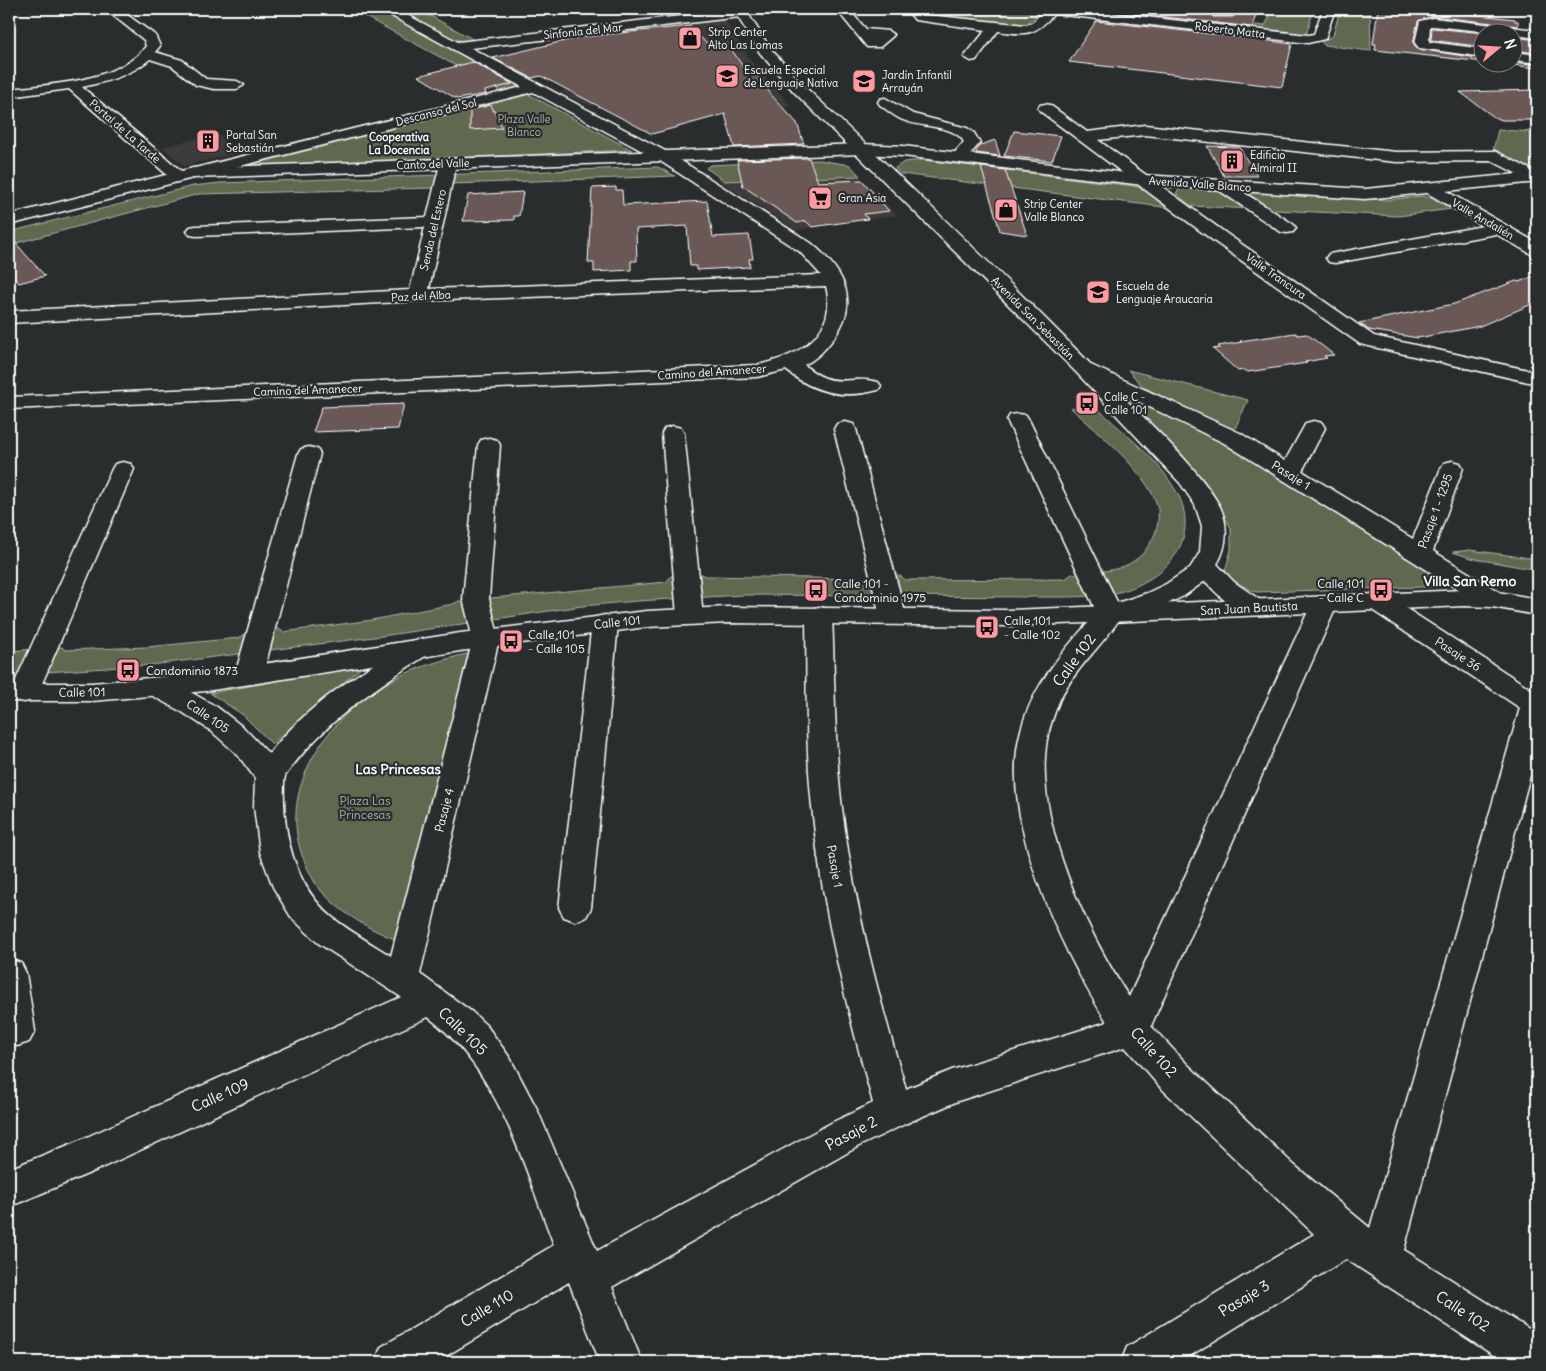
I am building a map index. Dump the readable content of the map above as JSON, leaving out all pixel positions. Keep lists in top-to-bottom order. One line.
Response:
{"streets":{"street":["Roberto Matta","Sinfonía del Mar","Descanso del Sol","Portal de La Tarde","Canto del Valle","Avenida Valle Blanco","Valle Andalién","Senda del Estero","Valle Trancura","Paz del Alba","Avenida San Sebastián","Camino del Amanecer","Pasaje 1","Pasaje 1 - 1295","San Juan Bautista","Calle 101","Pasaje 36","Calle 102","Calle 105","Pasaje 4","Calle 109","Pasaje 2","Pasaje 3","Calle 110"]},"crossings":[["Sinfonía del Mar","Avenida San Sebastián"],["Sinfonía del Mar","Camino del Amanecer"],["Descanso del Sol","Portal de La Tarde"],["Descanso del Sol","Canto del Valle"],["Descanso del Sol","Camino del Amanecer"],["Portal de La Tarde","Canto del Valle"],["Canto del Valle","Avenida Valle Blanco"],["Canto del Valle","Senda del Estero"],["Canto del Valle","Avenida San Sebastián"],["Canto del Valle","Camino del Amanecer"],["Avenida Valle Blanco","Valle Andalién"],["Avenida Valle Blanco","Valle Trancura"],["Avenida Valle Blanco","Avenida San Sebastián"],["Senda del Estero","Paz del Alba"],["Paz del Alba","Camino del Amanecer"],["Avenida San Sebastián","Pasaje 1"],["Avenida San Sebastián","San Juan Bautista"],["Avenida San Sebastián","Calle 101"],["Avenida San Sebastián","Calle 102"],["Pasaje 1","Pasaje 1 - 1295"],["Pasaje 1","San Juan Bautista"],["Pasaje 1","Calle 101"],["Pasaje 1","Pasaje 2"],["San Juan Bautista","Calle 101"],["San Juan Bautista","Pasaje 36"],["San Juan Bautista","Calle 102"],["Calle 101","Calle 102"],["Calle 101","Calle 105"],["Calle 101","Pasaje 4"],["Calle 102","Pasaje 2"],["Calle 102","Pasaje 3"],["Calle 105","Pasaje 4"],["Calle 105","Calle 109"],["Calle 105","Pasaje 2"],["Calle 105","Calle 110"],["Pasaje 4","Calle 109"],["Pasaje 2","Calle 110"]],"districts":["Cooperativa La Docencia","Villa San Remo","Las Princesas"],"parks":["Plaza Valle Blanco","Plaza Las Princesas"],"places":{"shop":["Strip Center Alto Las Lomas","Strip Center Valle Blanco"],"school or university":["Escuela Especial de Lenguaje Nativa","Jardín Infantil Arrayán","Escuela de Lenguaje Araucaria"],"building":["Portal San Sebastián","Edificio Almiral II"],"supermarket":["Gran Asia"],"bus stop":["Calle C - Calle 101","Calle 101 - Condominio 1975","Calle 101 - Calle C","Calle 101 - Calle 102","Calle 101 - Calle 105","Condominio 1873"]},"north":"right"}
